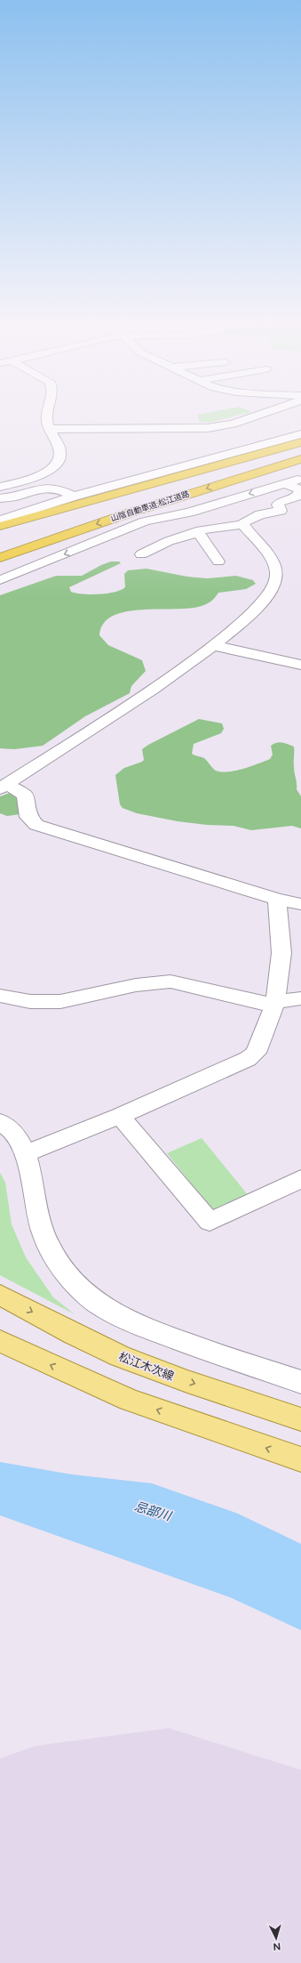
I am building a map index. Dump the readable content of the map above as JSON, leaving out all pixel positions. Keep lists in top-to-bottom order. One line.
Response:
{"streets":{"highway":["山陰自動車道;松江道路"],"main road":["松江木次線"]},"water":["忌部川"],"north":"bottom"}
